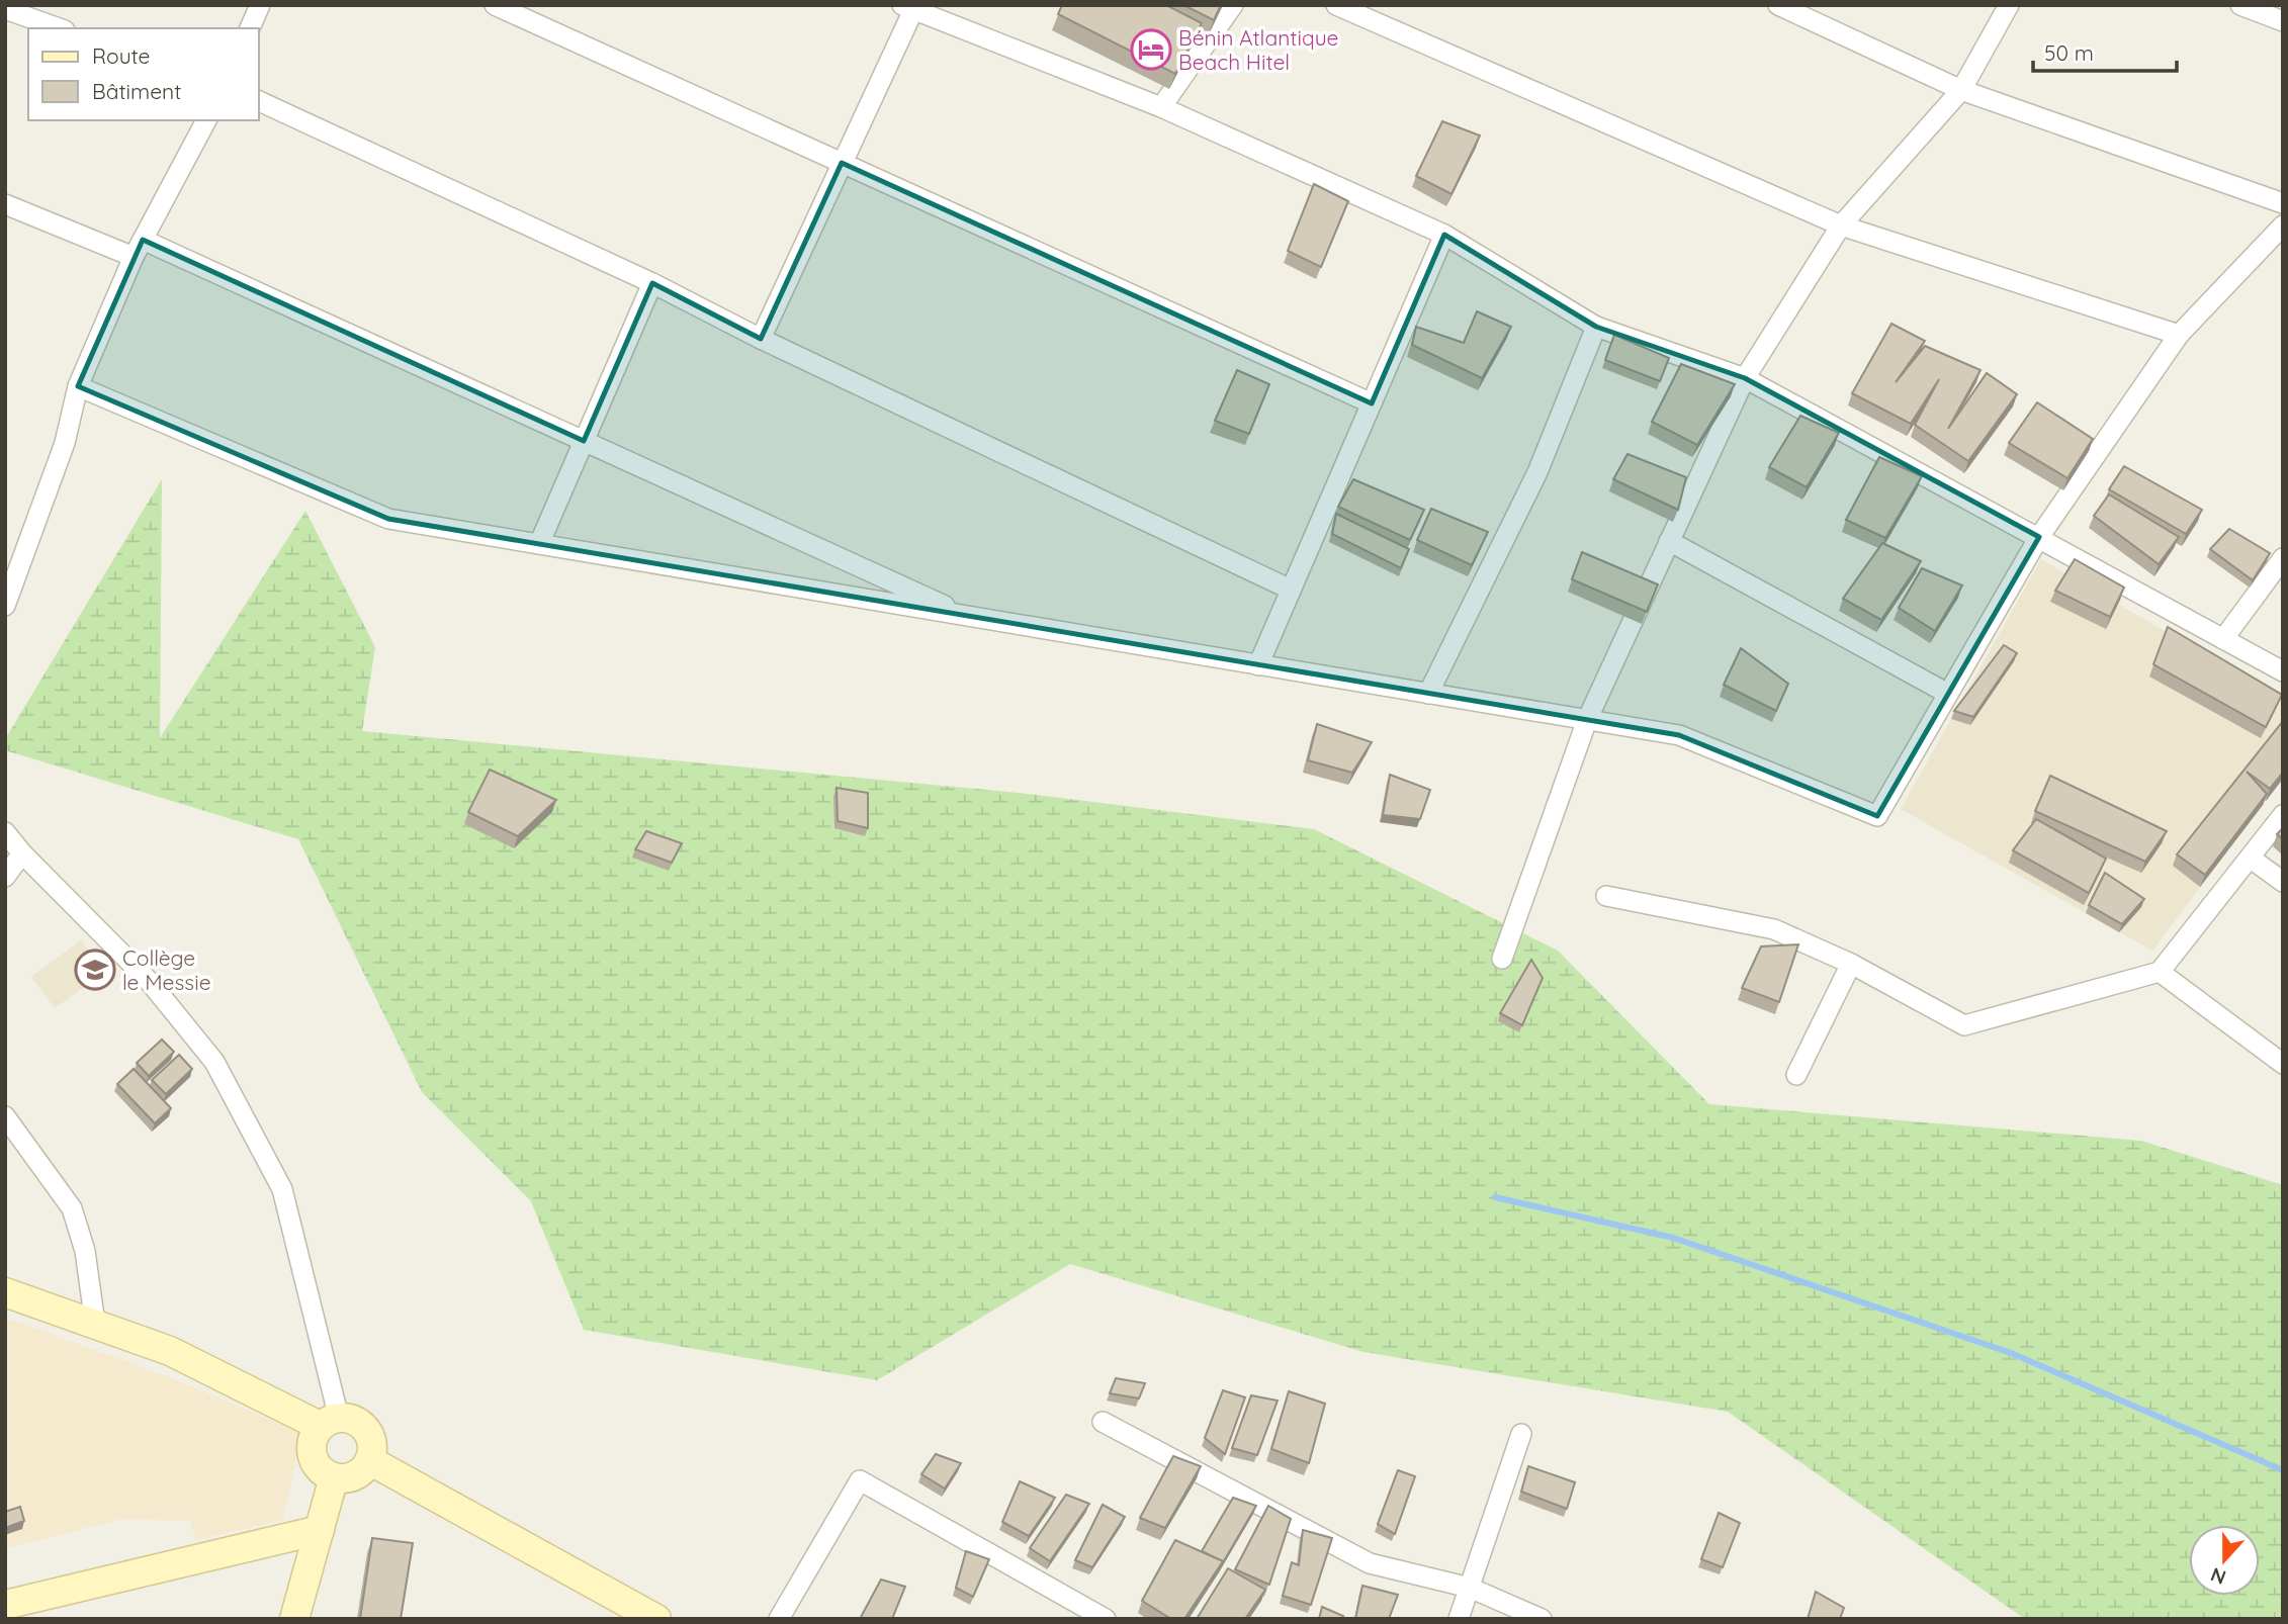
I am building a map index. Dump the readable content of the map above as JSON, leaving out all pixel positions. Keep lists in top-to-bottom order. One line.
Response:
{"places":{"hotel":["Bénin Atlantique Beach Hitel"],"school or university":["Collège le Messie"]},"legend":["Route","Bâtiment"],"scale_bar":"50 m","north":"bottom"}
